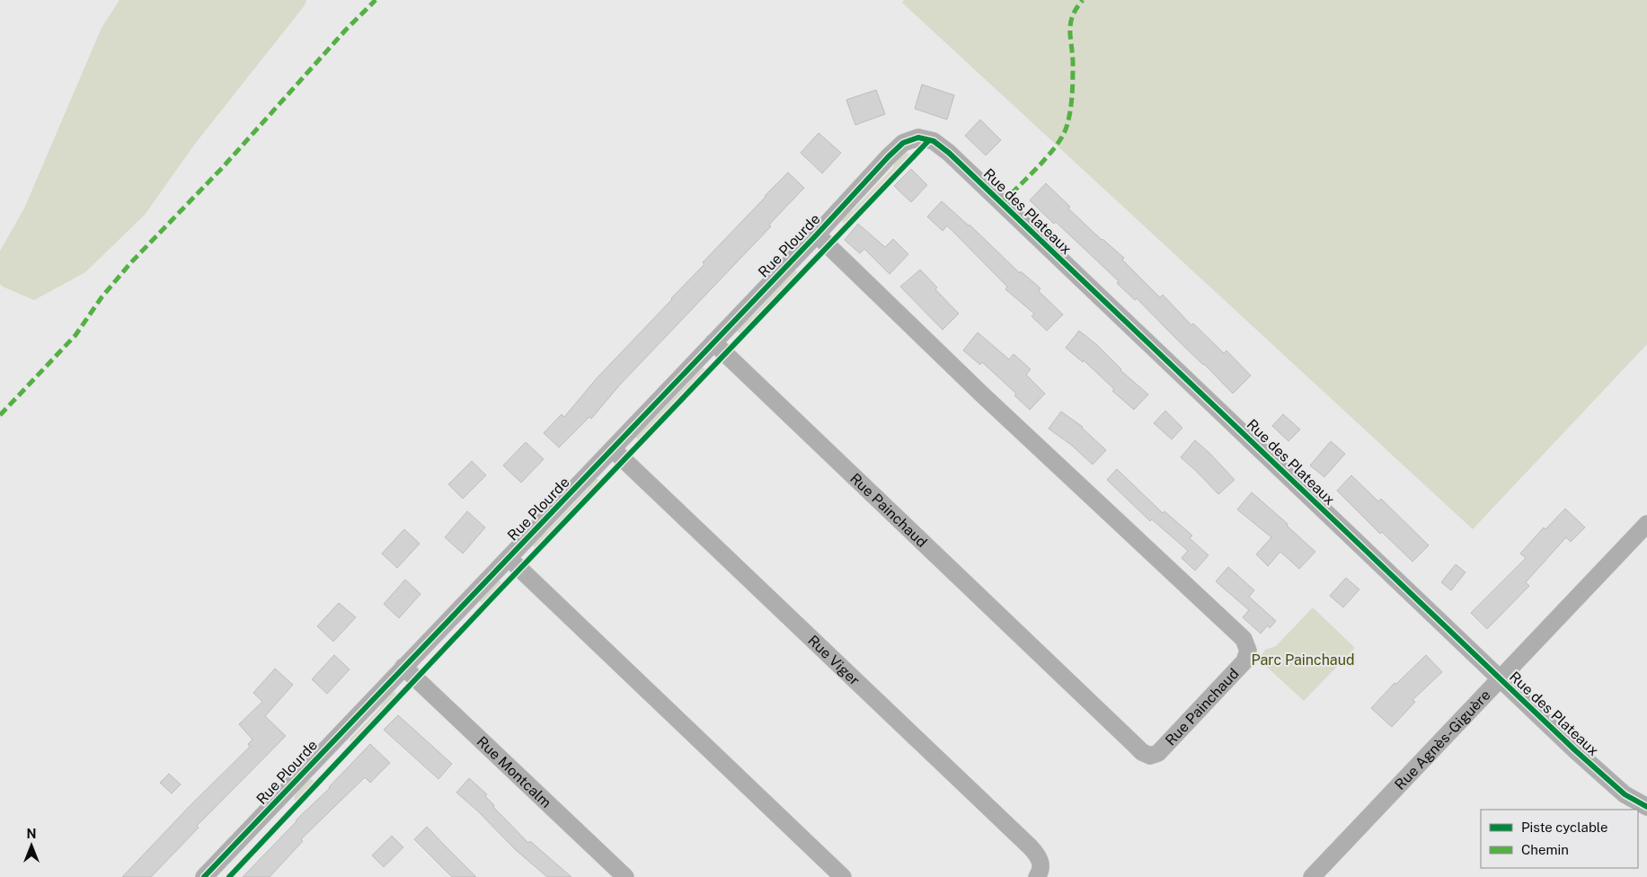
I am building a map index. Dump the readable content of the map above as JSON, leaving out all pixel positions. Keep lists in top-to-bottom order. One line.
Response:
{"streets":{"street":["Rue des Plateaux","Rue Plourde","Rue Painchaud","Rue Viger","Rue Agnès-Giguère","Rue Montcalm"]},"crossings":[["Rue des Plateaux","Rue Plourde"],["Rue des Plateaux","Rue Agnès-Giguère"],["Rue Plourde","Rue Painchaud"],["Rue Plourde","Rue Viger"],["Rue Plourde","Rue Montcalm"]],"parks":["Parc Painchaud"],"legend":["Piste cyclable","Chemin"],"north":"top"}
